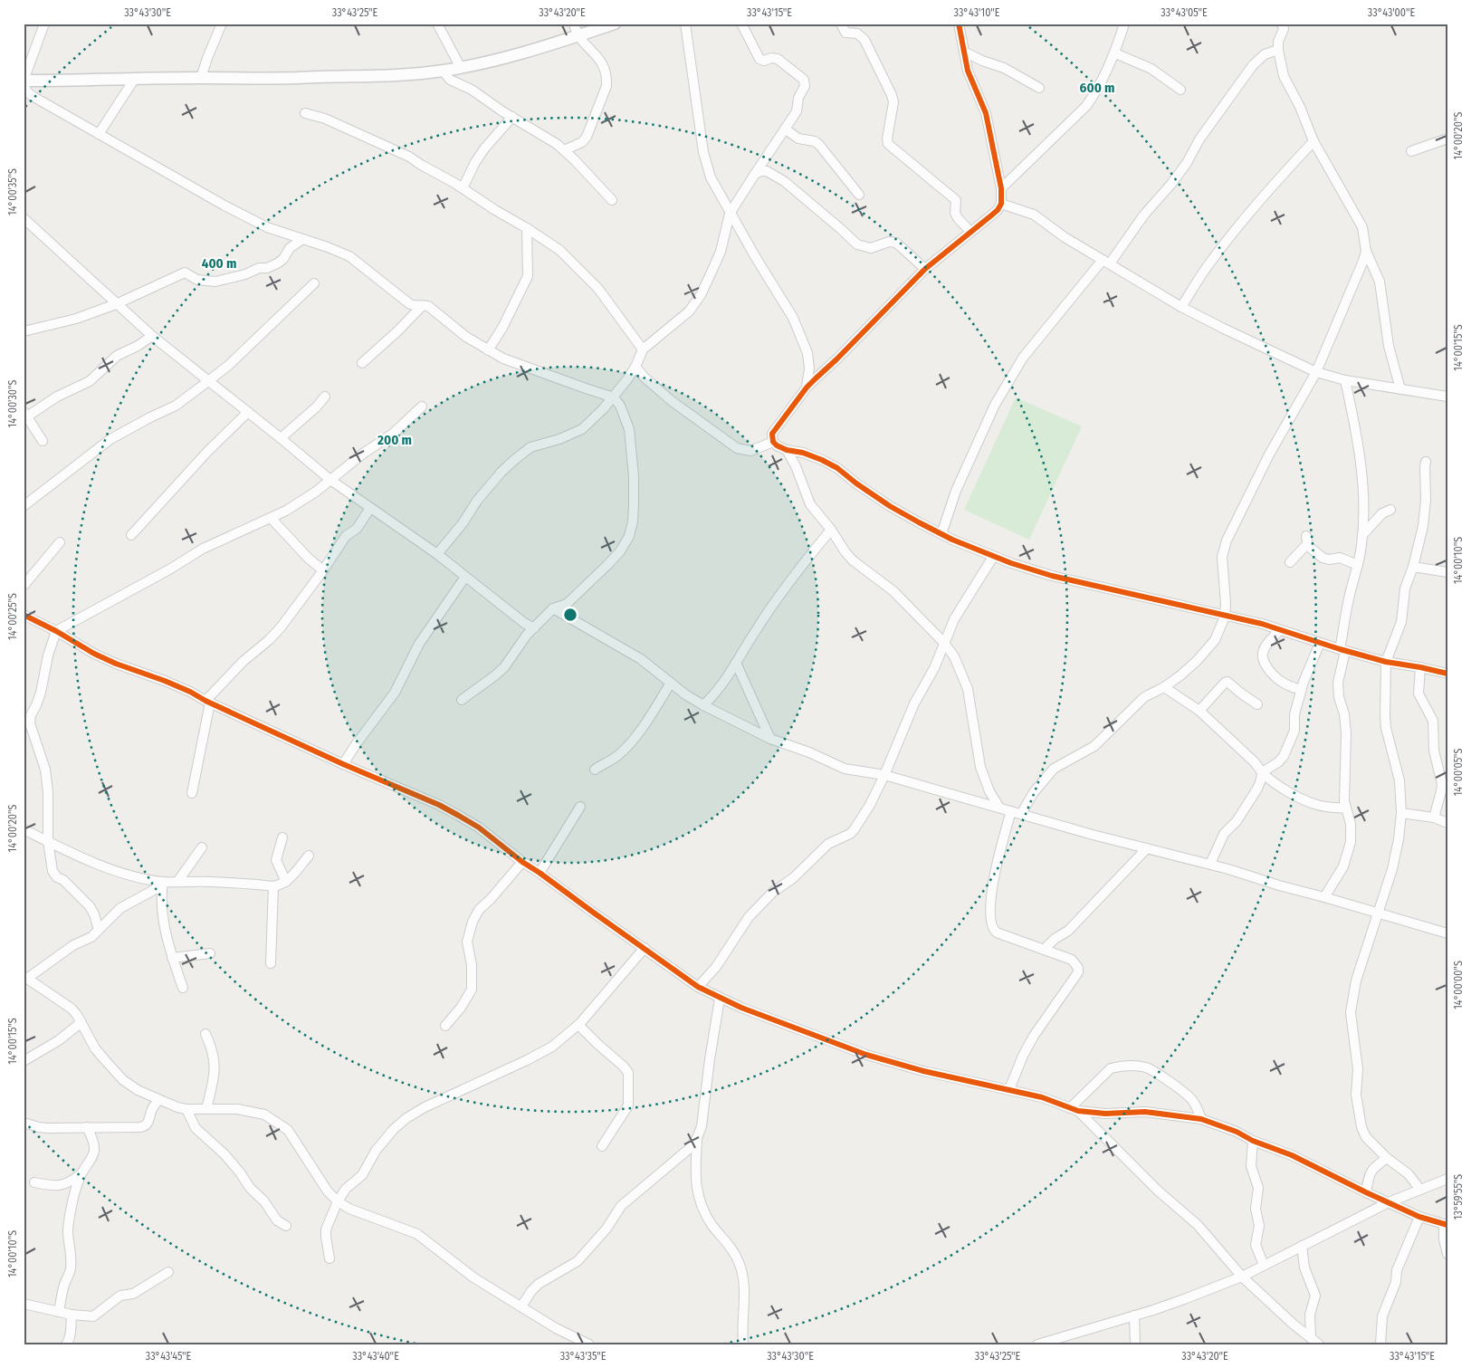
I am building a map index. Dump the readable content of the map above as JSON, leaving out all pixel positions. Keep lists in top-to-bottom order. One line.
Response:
{"coordinates":["33°43'30\"E","33°43'25\"E","33°43'20\"E","33°43'15\"E","33°43'10\"E","33°43'05\"E","33°43'00\"E","14°00'20\"S","14°00'35\"S","14°00'15\"S","14°00'30\"S","14°00'10\"S","14°00'25\"S","14°00'05\"S","14°00'00\"S","13°59'55\"S","33°43'45\"E","33°43'40\"E","33°43'35\"E"],"rings":["600 m","400 m","200 m"]}
